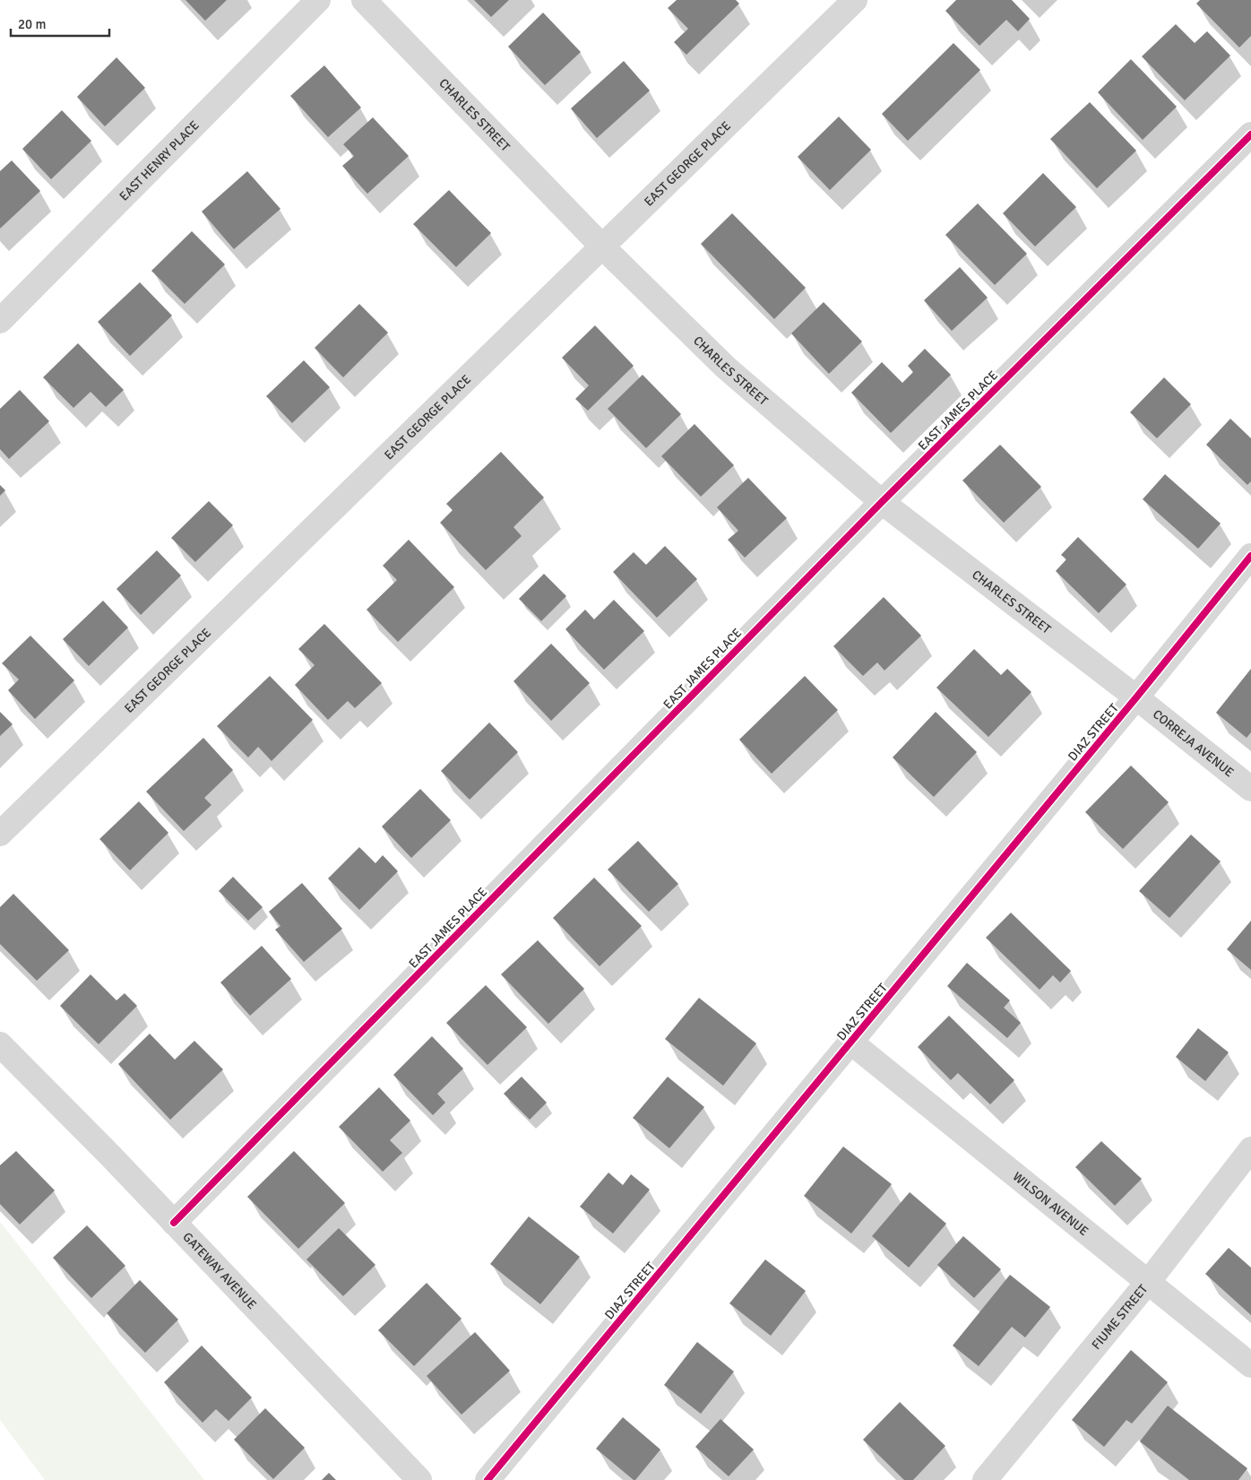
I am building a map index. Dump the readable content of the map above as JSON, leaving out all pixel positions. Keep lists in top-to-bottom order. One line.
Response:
{"streets":{"street":["CHARLES STREET","EAST HENRY PLACE","EAST GEORGE PLACE","EAST JAMES PLACE","DIAZ STREET","CORREJA AVENUE","WILSON AVENUE","GATEWAY AVENUE","FIUME STREET"]},"crossings":[["CHARLES STREET","EAST GEORGE PLACE"],["CHARLES STREET","EAST JAMES PLACE"],["CHARLES STREET","DIAZ STREET"],["CHARLES STREET","CORREJA AVENUE"],["EAST JAMES PLACE","GATEWAY AVENUE"],["DIAZ STREET","CORREJA AVENUE"],["DIAZ STREET","WILSON AVENUE"],["WILSON AVENUE","FIUME STREET"]],"scale_bar":"20 m"}
